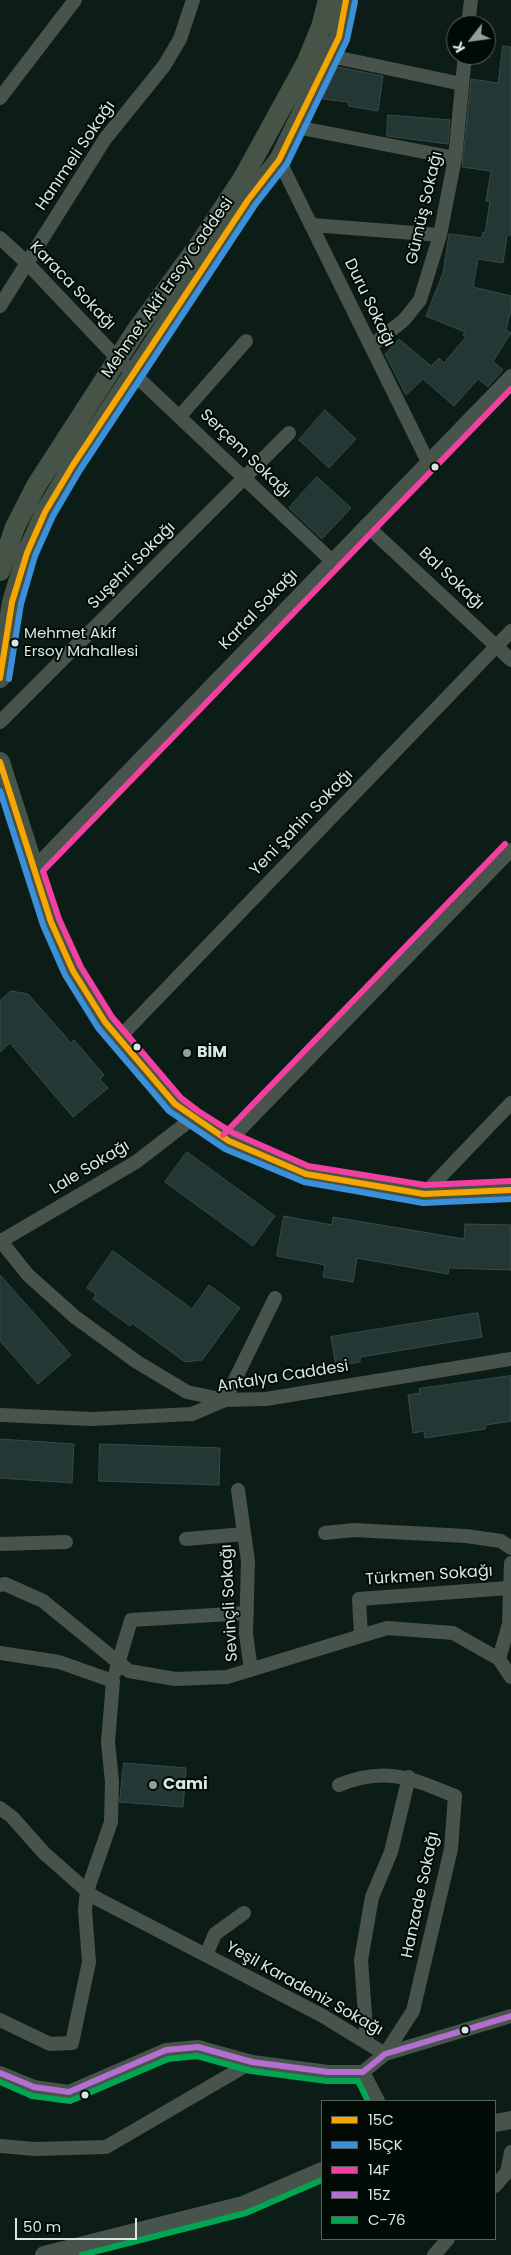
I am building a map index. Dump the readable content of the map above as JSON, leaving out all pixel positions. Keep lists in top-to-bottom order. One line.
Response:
{"streets":{"main road":["Mehmet Akif Ersoy Caddesi"],"street":["Hanımeli Sokağı","Gümüş Sokağı","Karaca Sokağı","Duru Sokağı","Serçem Sokağı","Suşehri Sokağı","Bal Sokağı","Kartal Sokağı","Yeni Şahin Sokağı","Lale Sokağı","Antalya Caddesi","Türkmen Sokağı","Sevinçli Sokağı","Hanzade Sokağı","Yeşil Karadeniz Sokağı"]},"crossings":[["Hanımeli Sokağı","Karaca Sokağı"],["Gümüş Sokağı","Duru Sokağı"],["Karaca Sokağı","Mehmet Akif Ersoy Caddesi"],["Karaca Sokağı","Serçem Sokağı"],["Mehmet Akif Ersoy Caddesi","Duru Sokağı"],["Mehmet Akif Ersoy Caddesi","Serçem Sokağı"],["Duru Sokağı","Kartal Sokağı"],["Serçem Sokağı","Suşehri Sokağı"],["Serçem Sokağı","Kartal Sokağı"],["Bal Sokağı","Kartal Sokağı"],["Bal Sokağı","Yeni Şahin Sokağı"],["Hanzade Sokağı","Yeşil Karadeniz Sokağı"]],"places":["Mehmet Akif Ersoy Mahallesi","BİM","Cami"],"lines":["transit line 15C","transit line 15ÇK","transit line 14F","transit line 15Z","transit line C-76"],"legend":["15C","15ÇK","14F","15Z","C-76"],"scale_bar":"50 m","north":"bottom left"}
